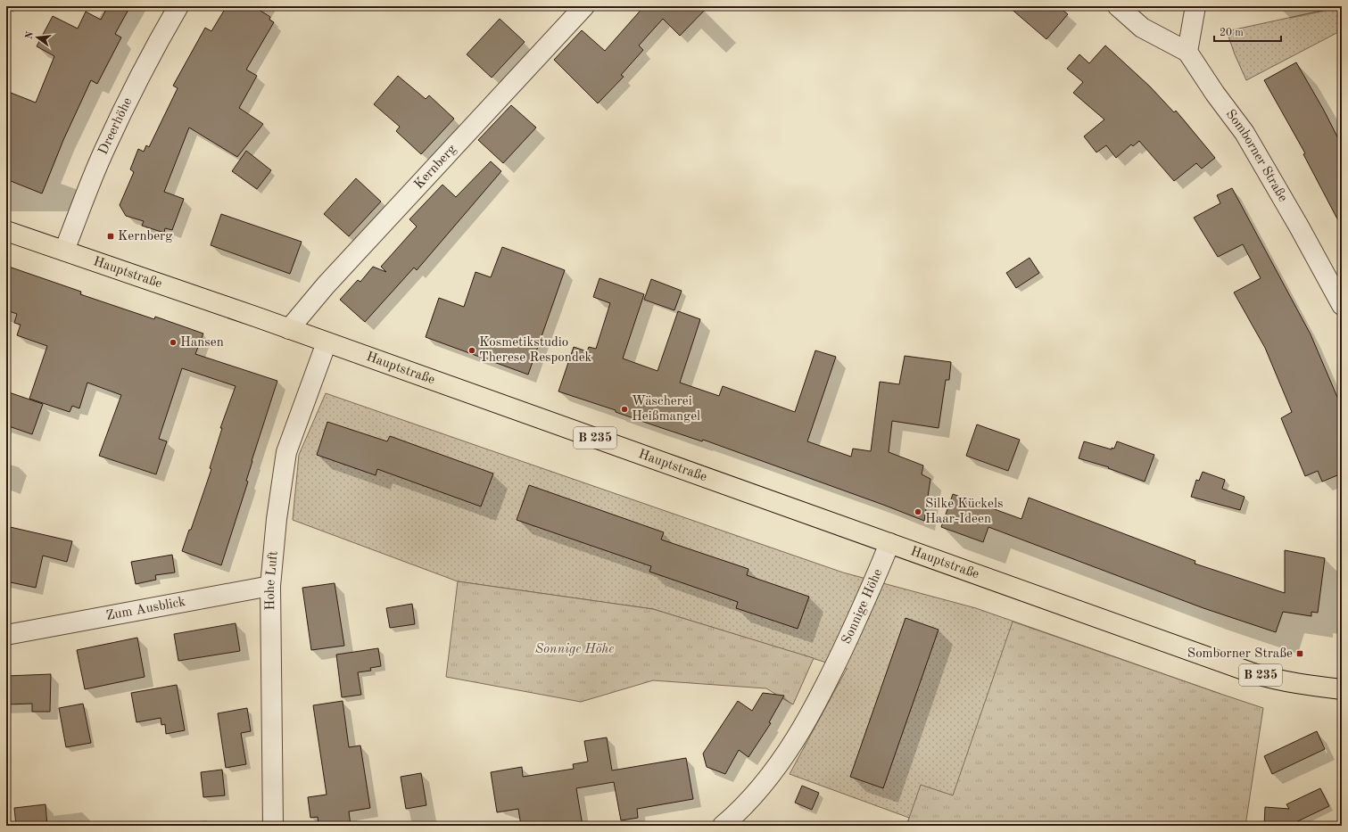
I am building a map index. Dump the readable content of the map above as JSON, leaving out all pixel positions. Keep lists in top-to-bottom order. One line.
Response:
{"streets":{"main road":["Hauptstraße","B 235"],"street":["Dreerhöhe","Somborner Straße","Kernberg","Hohe Luft","Sonnige Höhe","Zum Ausblick"]},"crossings":[["Dreerhöhe","Hauptstraße"],["Kernberg","Hauptstraße"],["Hauptstraße","Hohe Luft"],["Hauptstraße","Sonnige Höhe"],["Hohe Luft","Zum Ausblick"]],"parks":["Sonnige Höhe"],"places":{"transit":["Kernberg","Somborner Straße"],"other":["Hansen","Kosmetikstudio Therese Respondek","Wäscherei Heißmangel","Silke Kückels Haar-Ideen"]},"scale_bar":"20 m","north":"left"}
